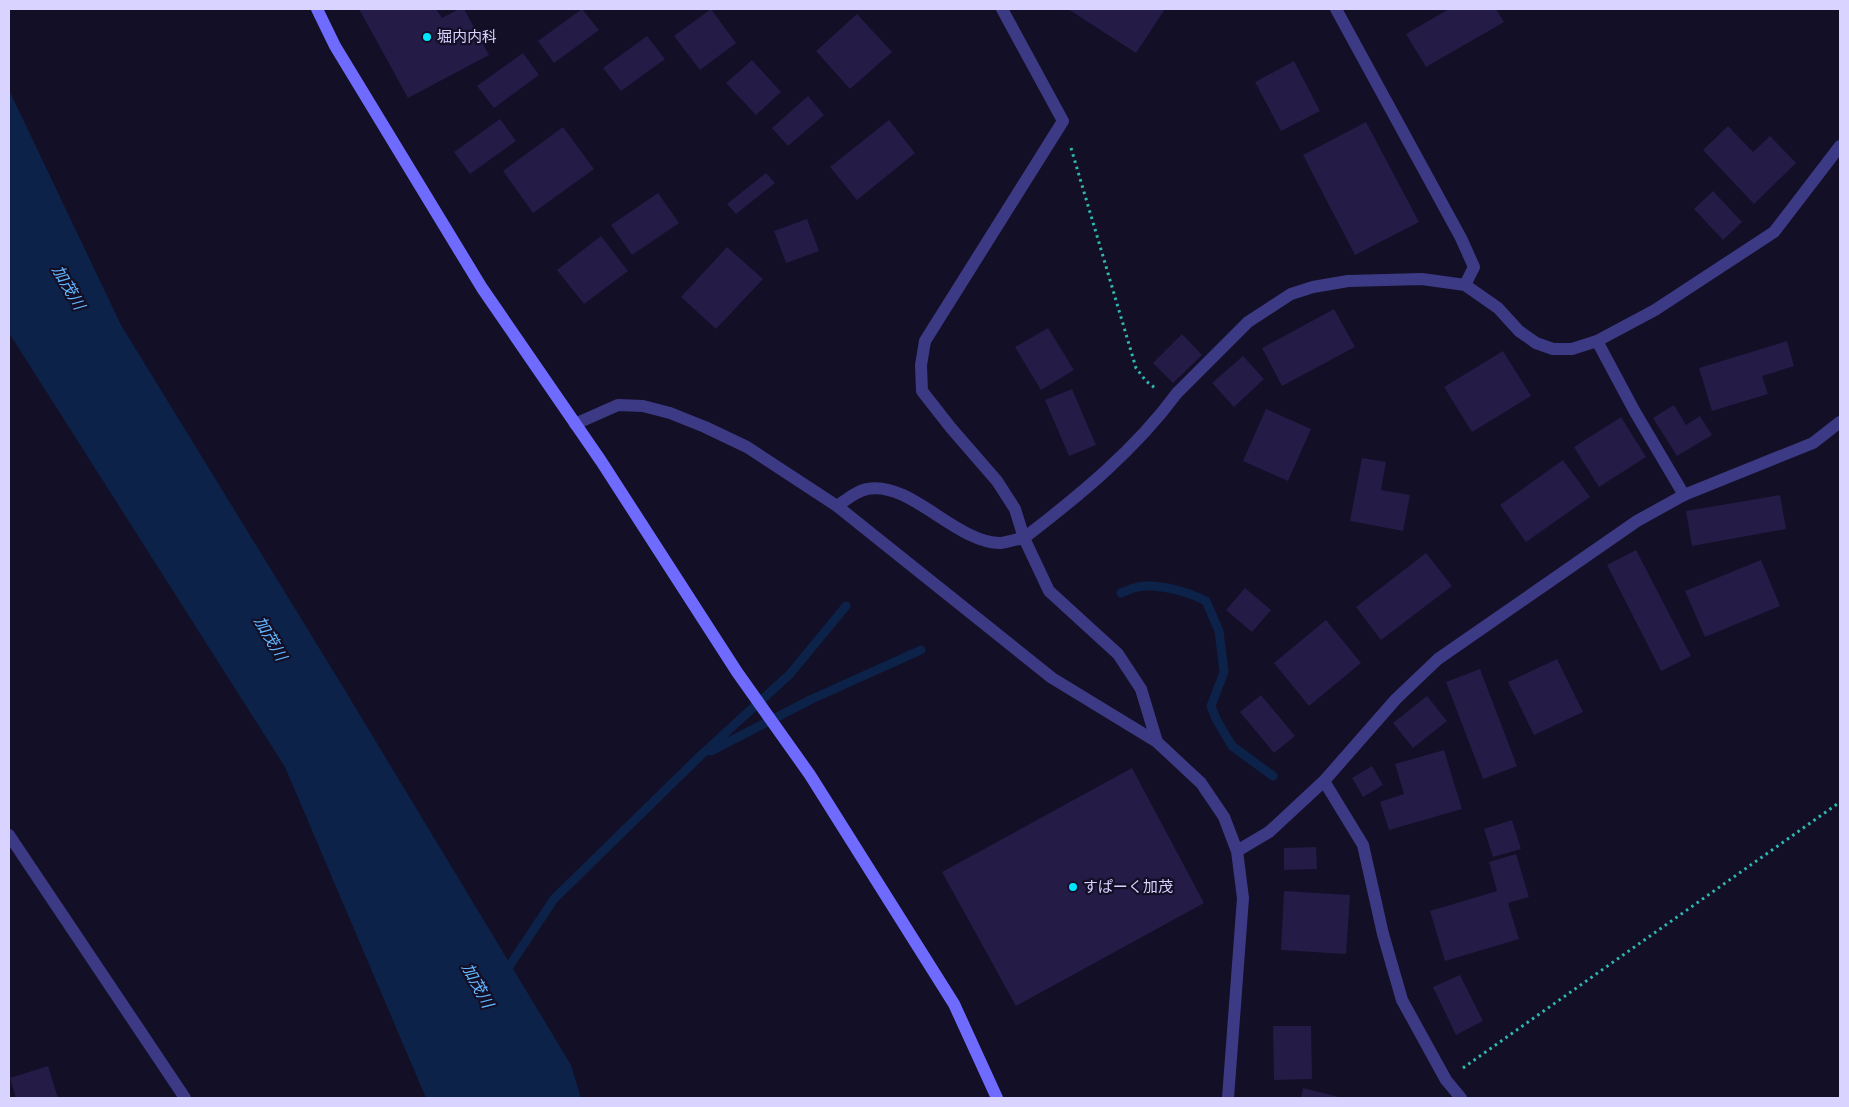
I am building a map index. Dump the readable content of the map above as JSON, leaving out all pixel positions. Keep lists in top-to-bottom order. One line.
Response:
{"water":["加茂川"],"places":["堀内内科","すぱーく加茂"]}
